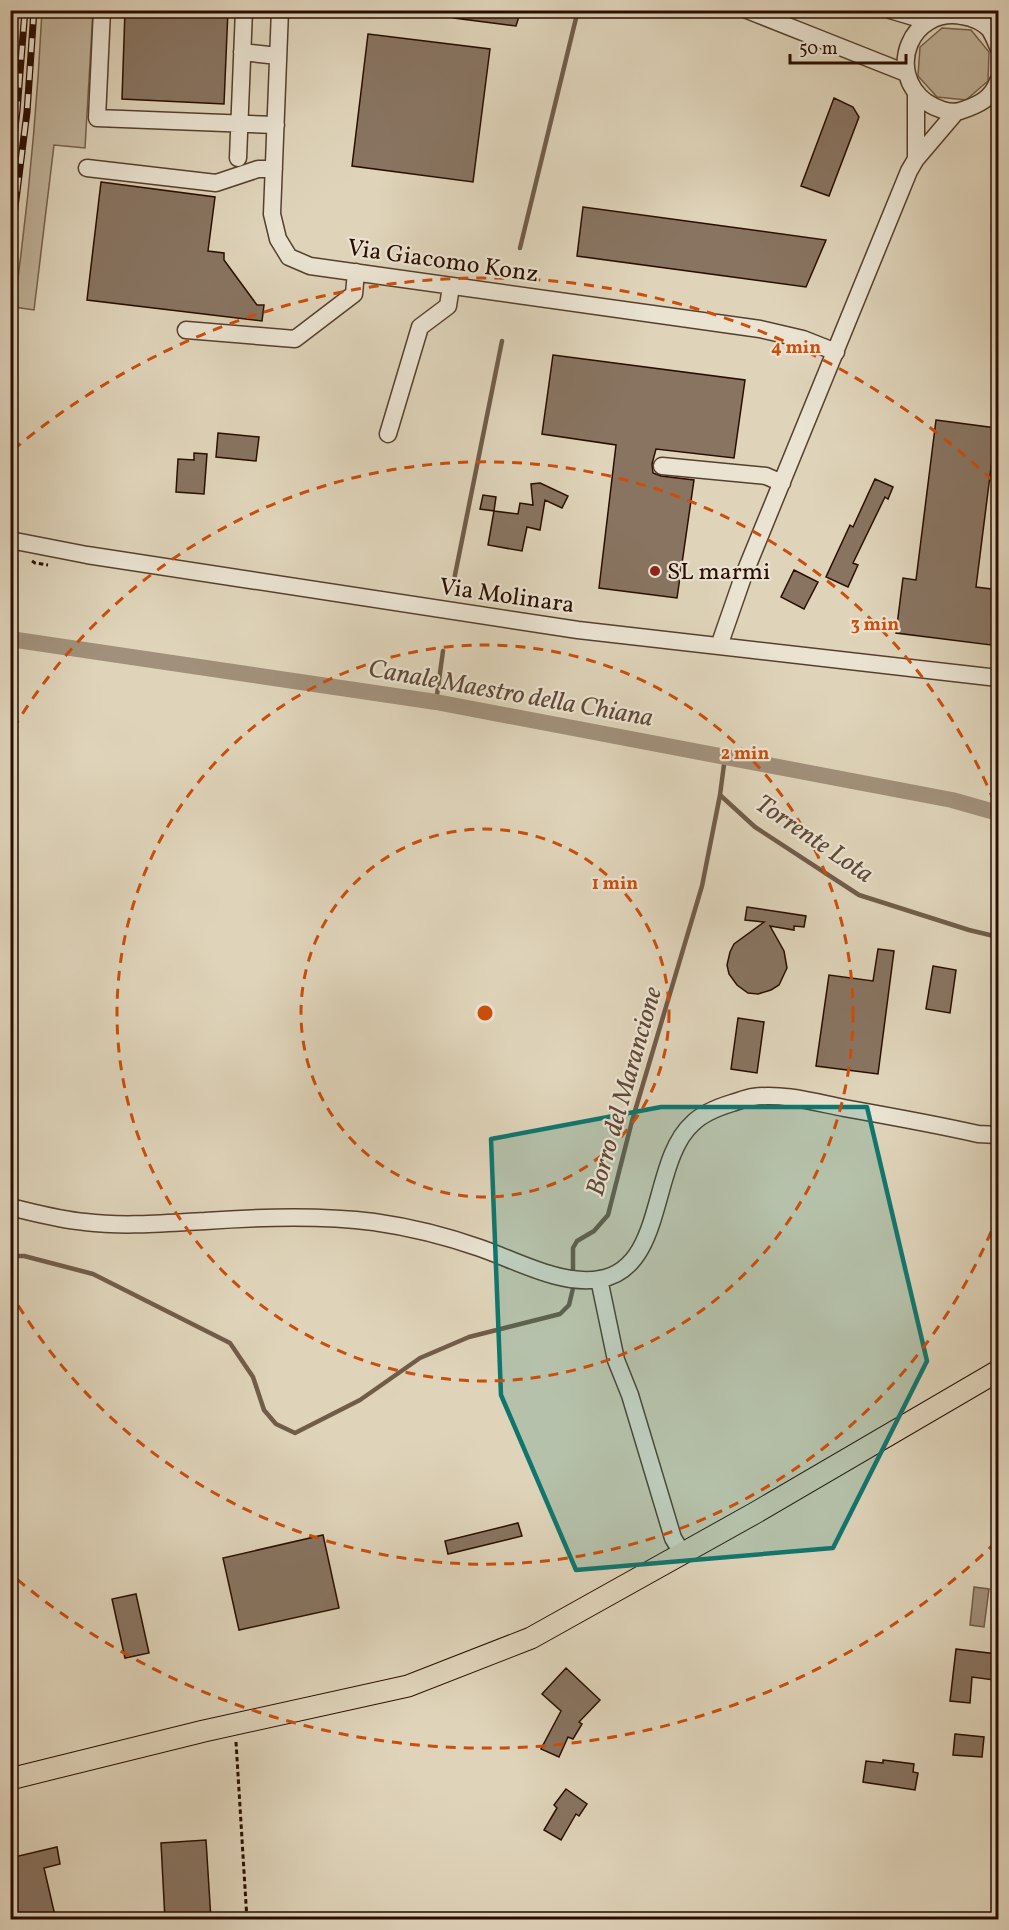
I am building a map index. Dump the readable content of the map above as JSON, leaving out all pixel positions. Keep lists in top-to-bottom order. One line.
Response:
{"streets":{"street":["Via Giacomo Konz","Via Molinara"]},"water":["Canale Maestro della Chiana","Torrente Lota","Borro del Marancione"],"places":["SL marmi"],"scale_bar":"50 m","rings":["4 min","3 min","2 min","1 min"]}
